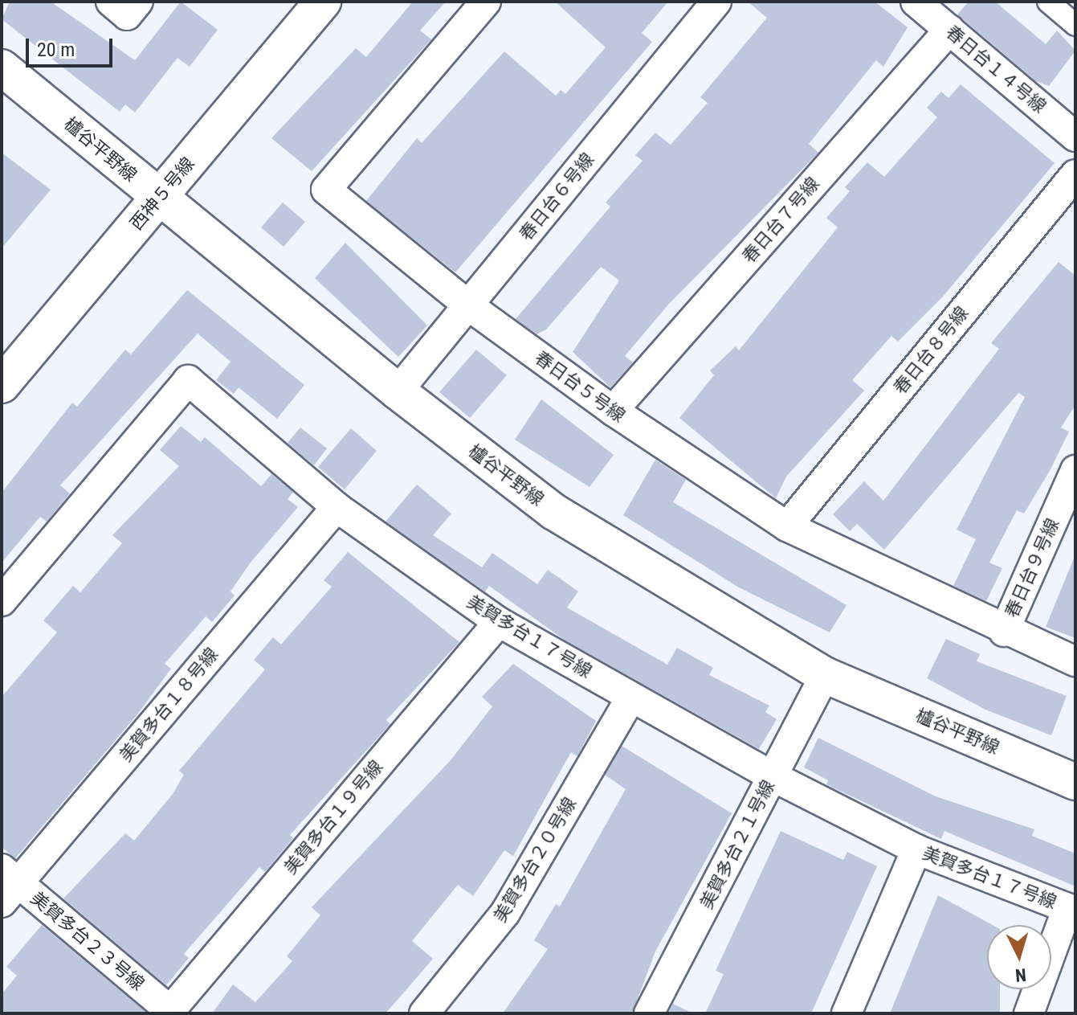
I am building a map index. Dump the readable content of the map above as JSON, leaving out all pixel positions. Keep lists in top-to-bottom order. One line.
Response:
{"streets":{"street":["春日台１４号線","櫨谷平野線","西神５号線","春日台６号線","春日台７号線","春日台８号線","春日台５号線","春日台９号線","美賀多台１７号線","美賀多台１８号線","美賀多台１９号線","美賀多台２１号線","美賀多台２０号線","美賀多台２３号線"]},"crossings":[["春日台１４号線","春日台７号線"],["櫨谷平野線","西神５号線"],["櫨谷平野線","春日台６号線"],["櫨谷平野線","美賀多台２１号線"],["春日台６号線","春日台５号線"],["春日台７号線","春日台５号線"],["春日台８号線","春日台５号線"],["春日台５号線","春日台９号線"],["美賀多台１７号線","美賀多台１８号線"],["美賀多台１７号線","美賀多台１９号線"],["美賀多台１７号線","美賀多台２１号線"],["美賀多台１７号線","美賀多台２０号線"],["美賀多台１８号線","美賀多台２３号線"],["美賀多台１９号線","美賀多台２３号線"]],"scale_bar":"20 m","north":"bottom"}
